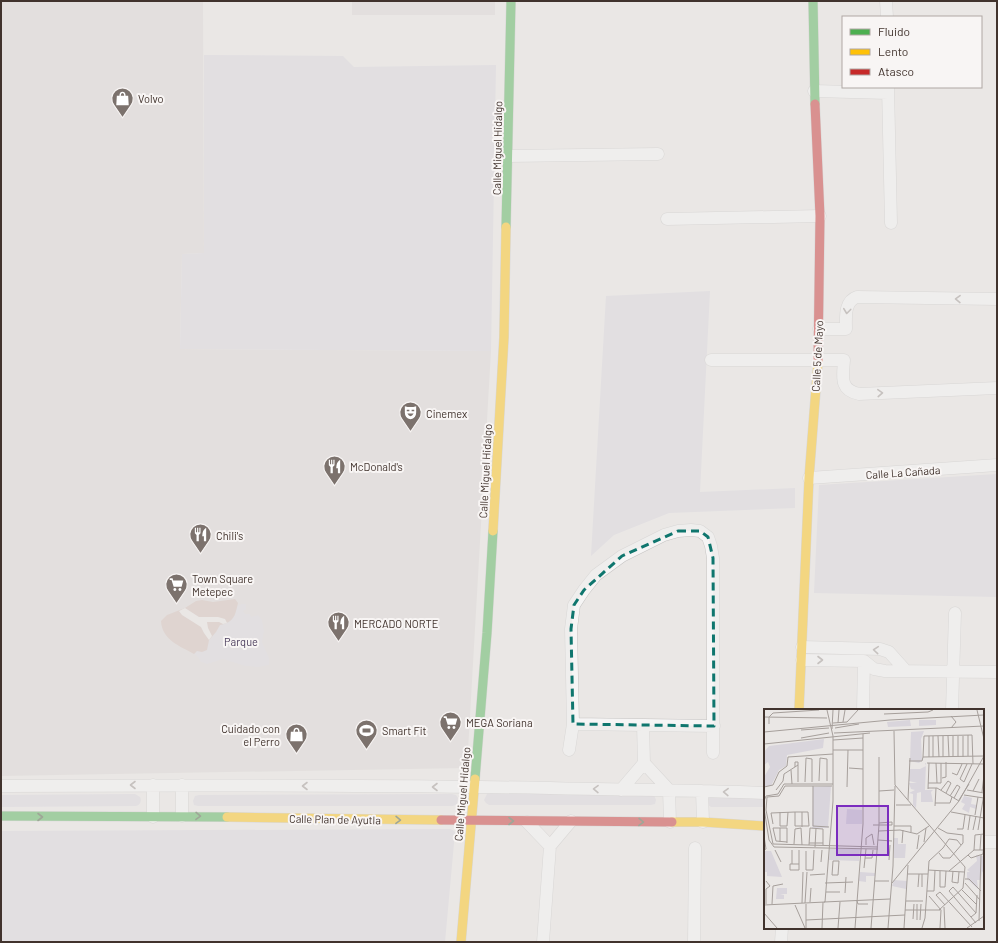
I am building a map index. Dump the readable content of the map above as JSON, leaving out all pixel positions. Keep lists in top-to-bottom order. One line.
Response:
{"streets":{"street":["Calle Miguel Hidalgo","Calle 5 de Mayo","Calle La Cañada","Calle Plan de Ayutla"]},"crossings":[["Calle Miguel Hidalgo","Calle Plan de Ayutla"],["Calle 5 de Mayo","Calle La Cañada"]],"parks":["Parque"],"places":{"shop":["Volvo","Cuidado con el Perro"],"theatre":["Cinemex"],"restaurant":["McDonald's","Chili's","MERCADO NORTE"],"supermarket":["Town Square Metepec","MEGA Soriana"],"sports":["Smart Fit"]},"legend":["Fluido","Lento","Atasco"]}
